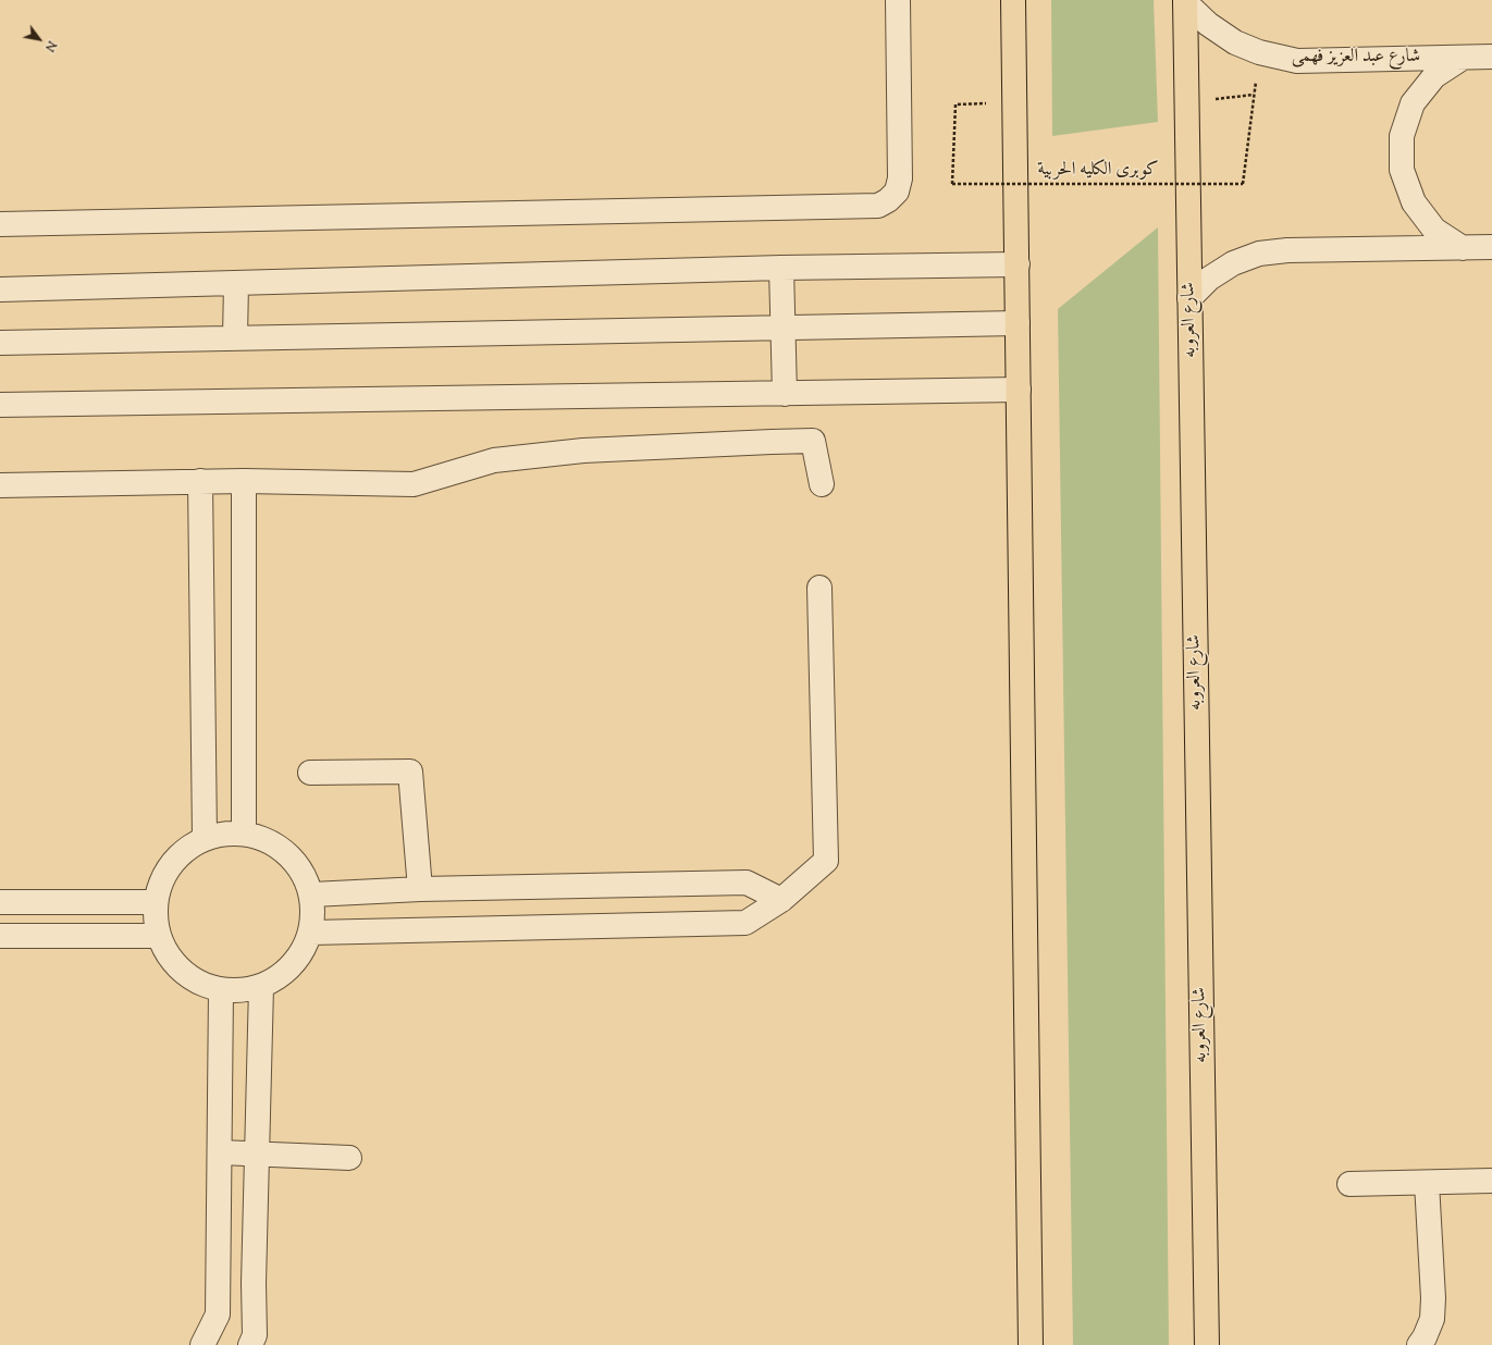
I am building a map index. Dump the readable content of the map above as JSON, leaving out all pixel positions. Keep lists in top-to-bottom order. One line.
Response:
{"streets":{"highway":["شارع العروبه"],"street":["شارع عبد العزيز فهمى"],"path":["كوبرى الكليه الحربية"]},"crossings":[["شارع عبد العزيز فهمى","شارع العروبه"],["كوبرى الكليه الحربية","شارع العروبه"]],"north":"bottom right"}
